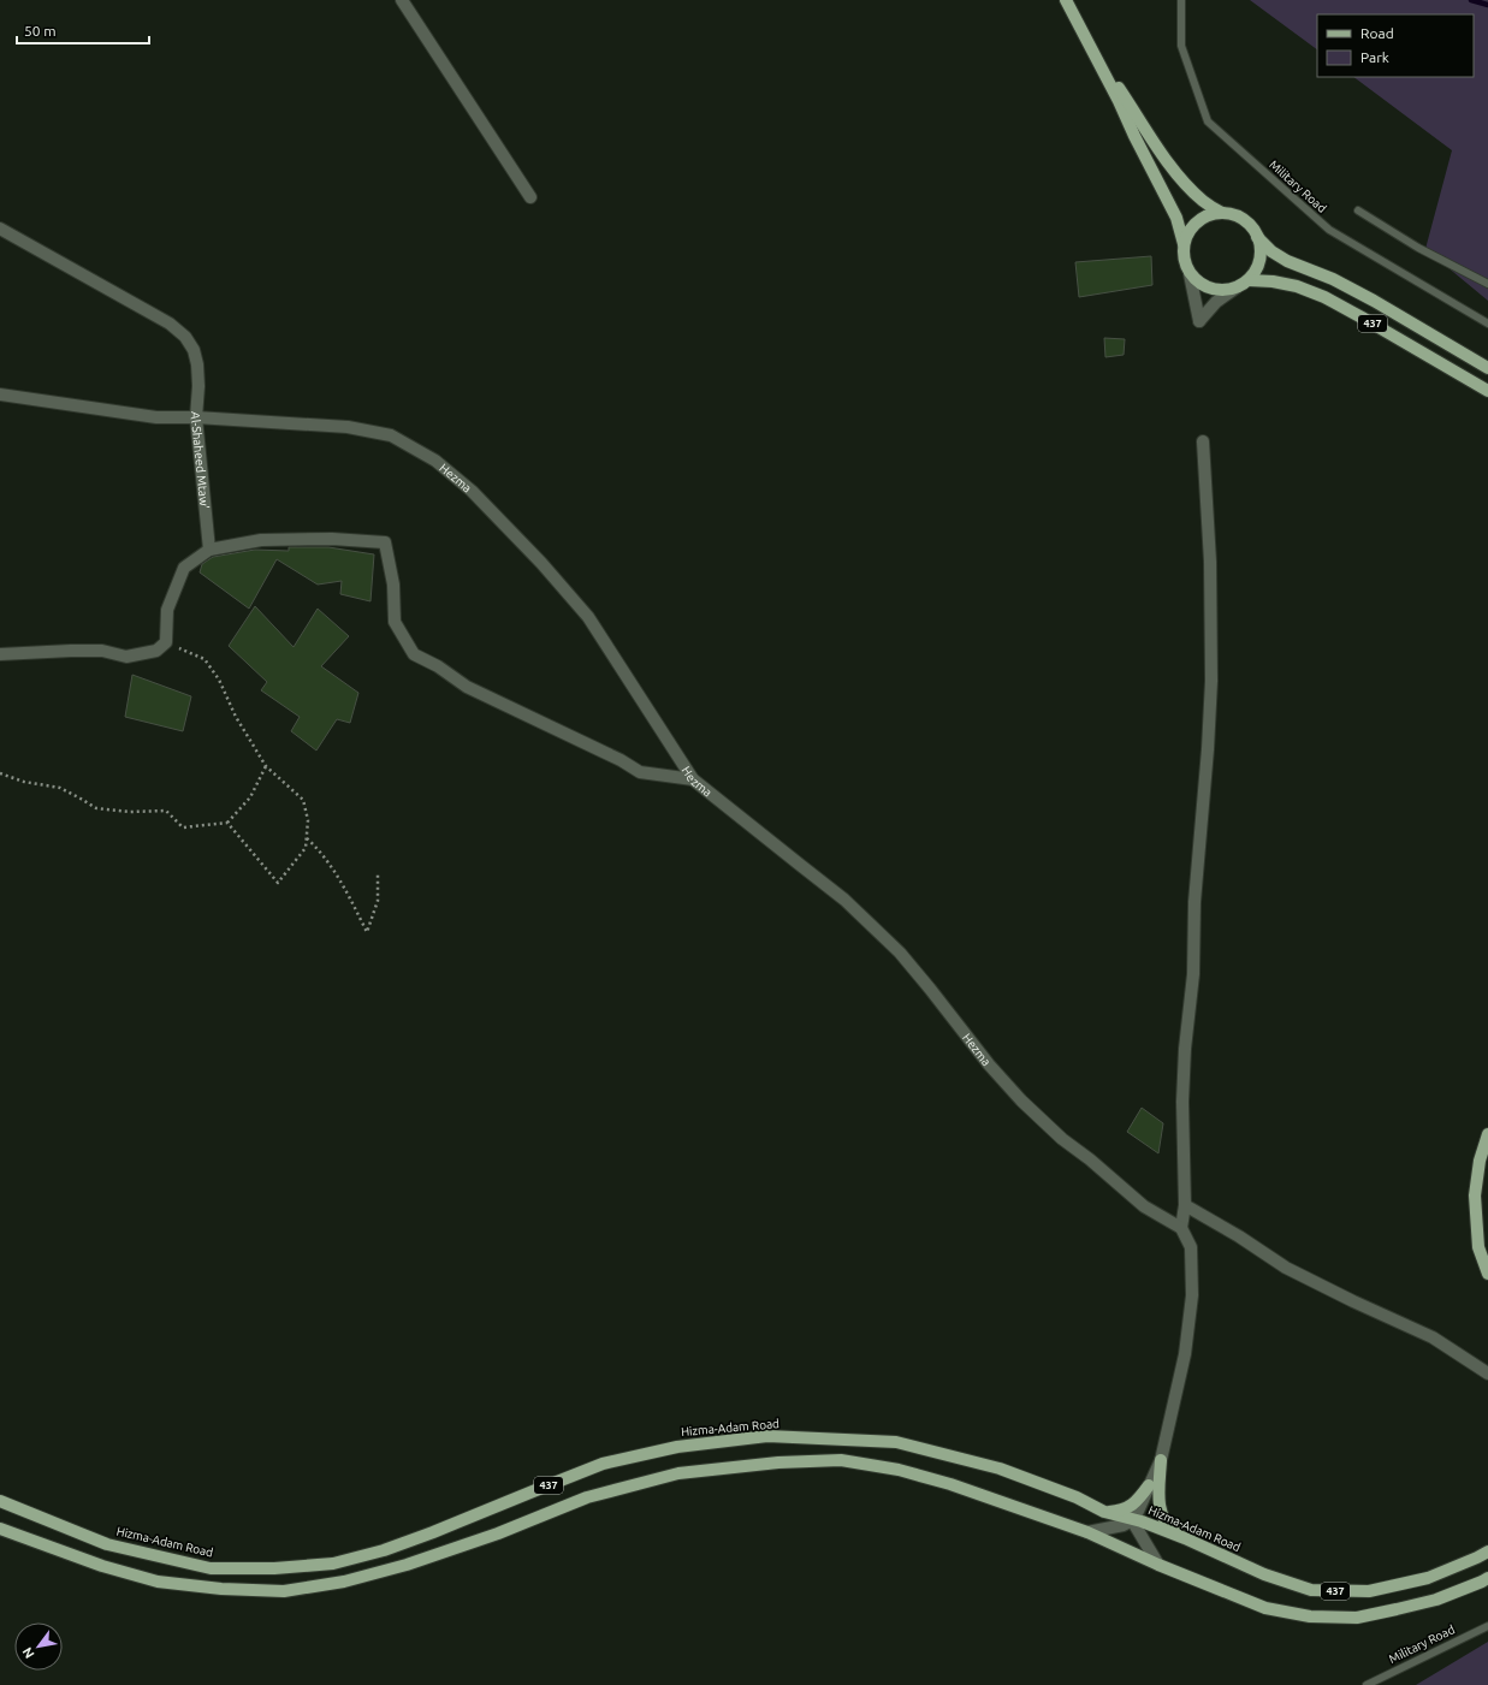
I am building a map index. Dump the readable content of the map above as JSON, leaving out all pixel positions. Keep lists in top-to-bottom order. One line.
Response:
{"streets":{"main road":["437","Hizma-Adam Road"],"street":["Al-Shaheed Mtaw'","Hezma"],"lane":["Military Road"]},"crossings":[["Al-Shaheed Mtaw'","Hezma"]],"legend":["Road","Park"],"scale_bar":"50 m","north":"bottom left"}
